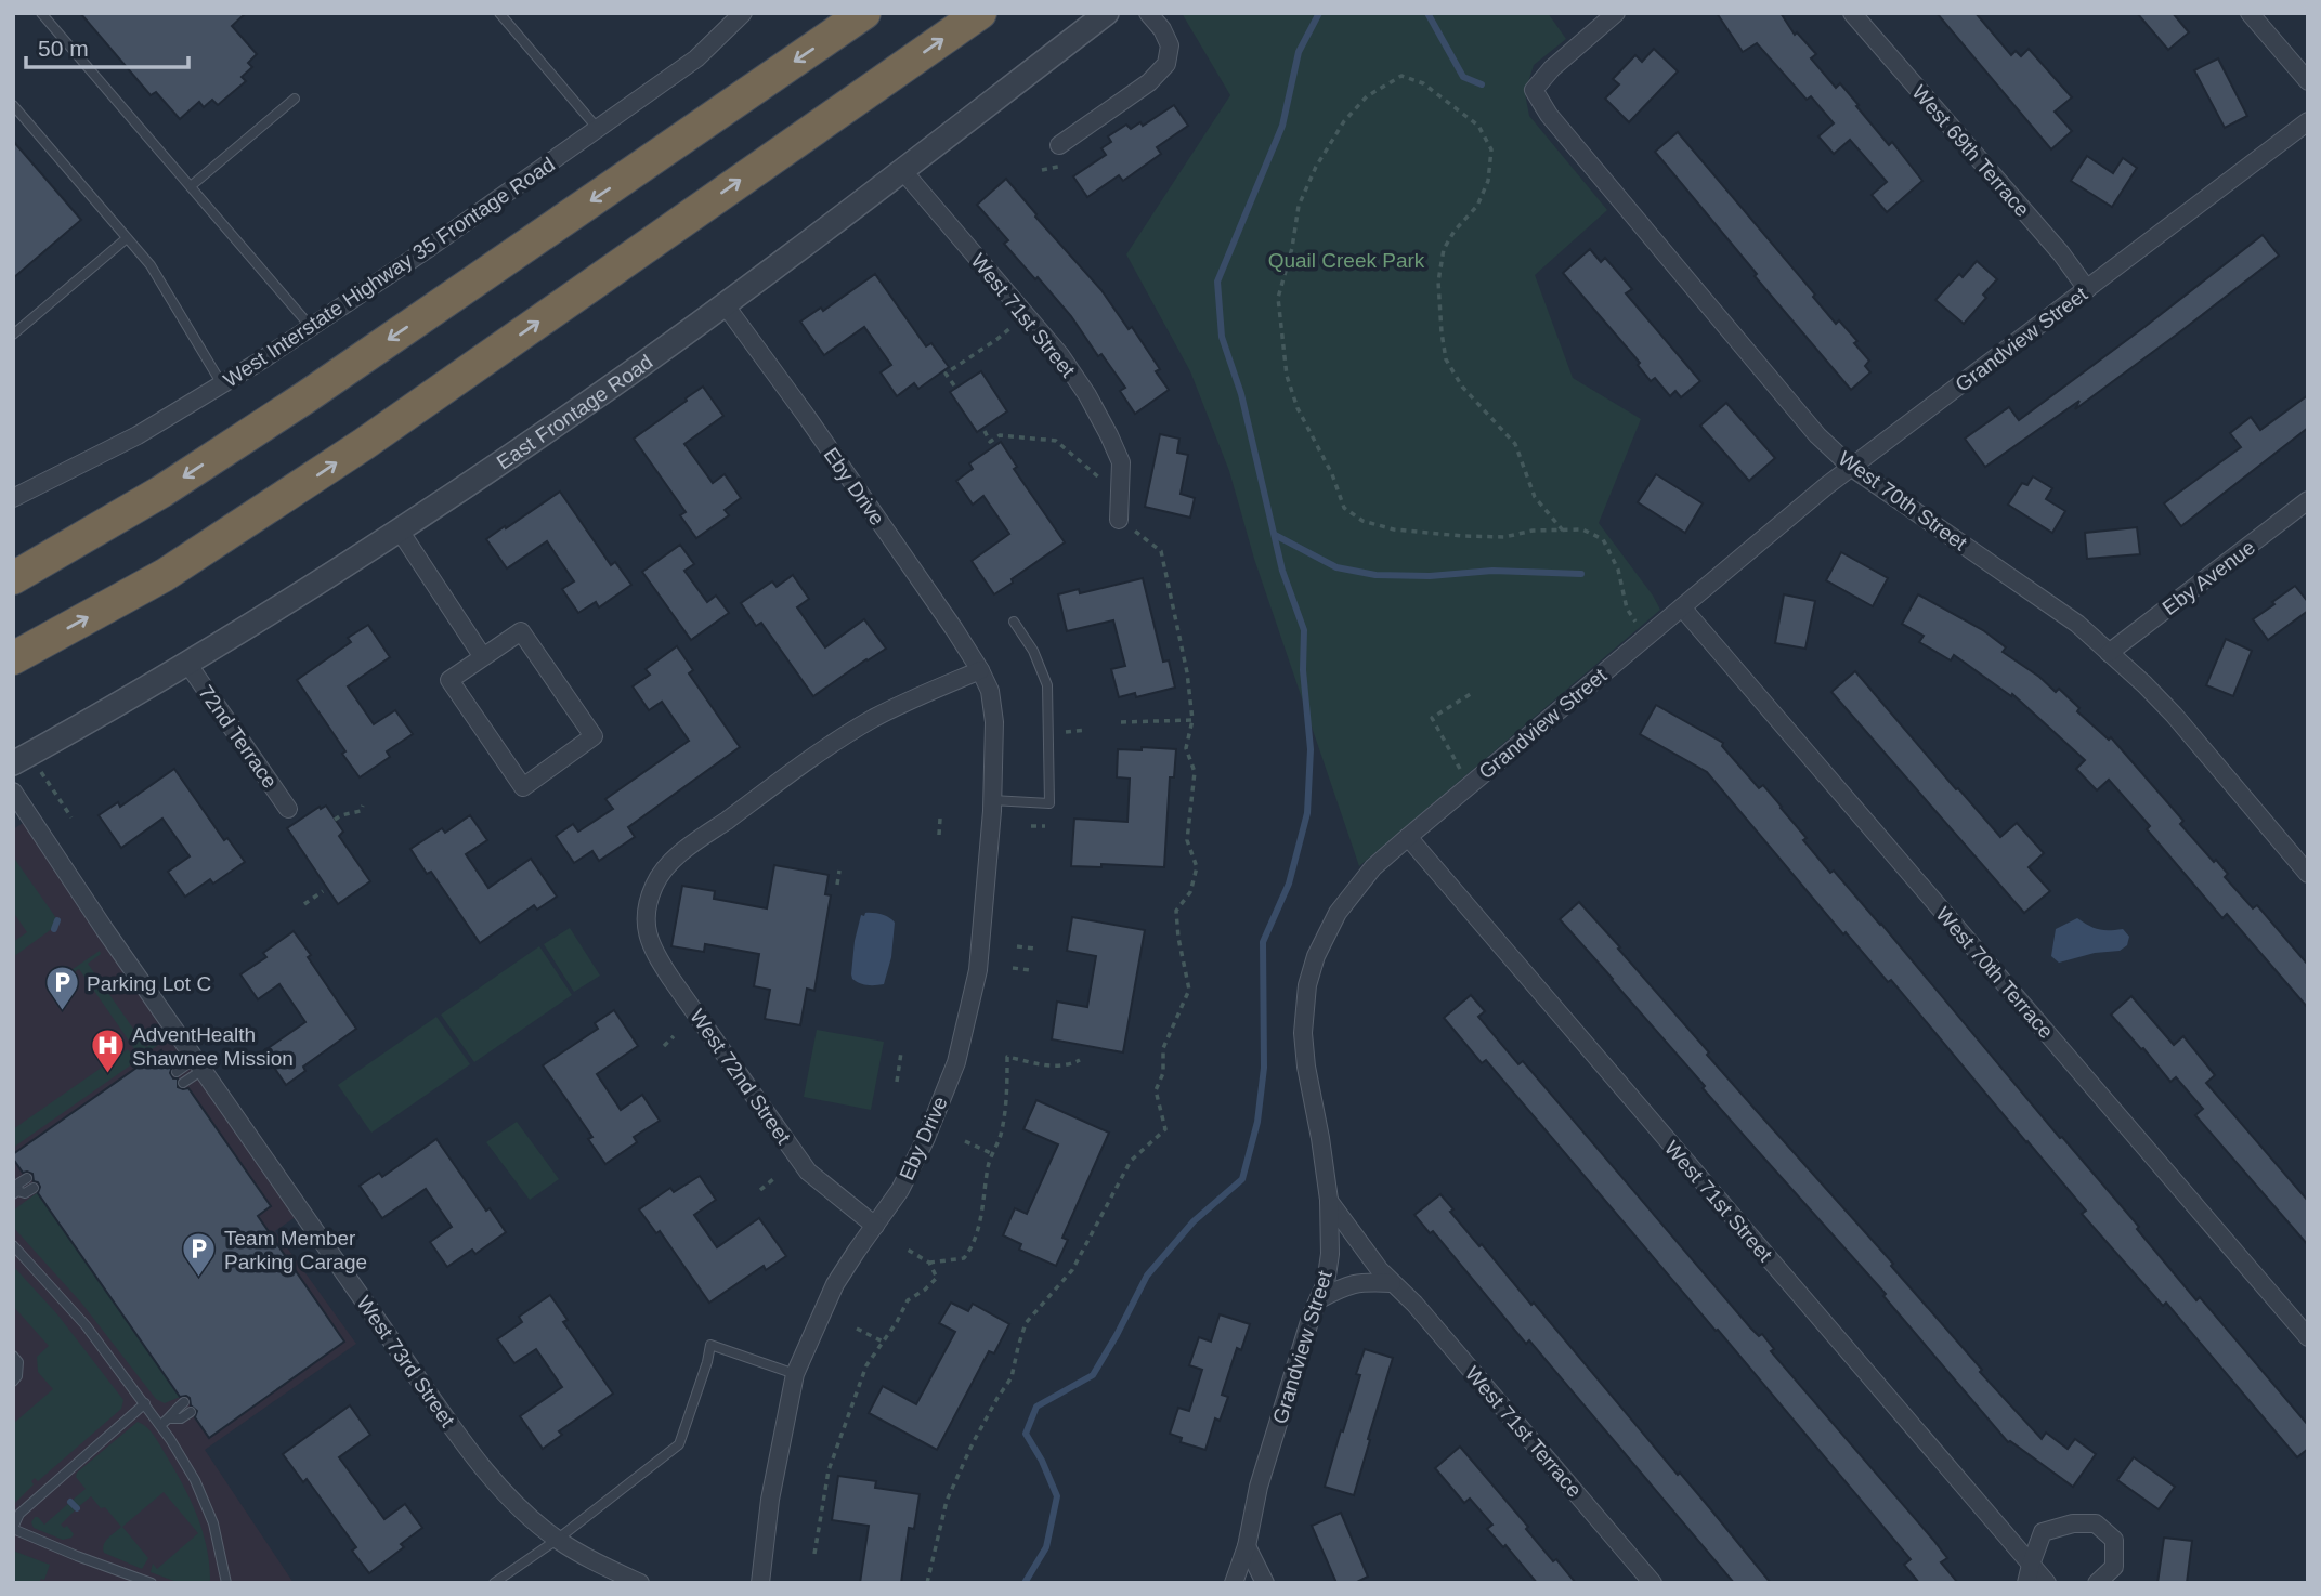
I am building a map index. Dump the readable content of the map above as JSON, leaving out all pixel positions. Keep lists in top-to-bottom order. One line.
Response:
{"streets":{"street":["West 69th Terrace","West Interstate Highway 35 Frontage Road","West 71st Street","Grandview Street","East Frontage Road","Eby Drive","West 70th Street","Eby Avenue","72nd Terrace","West 70th Terrace","West 72nd Street","West 73rd Street","West 71st Terrace"]},"crossings":[["West 69th Terrace","Grandview Street"],["West 71st Street","Grandview Street"],["West 71st Street","East Frontage Road"],["Grandview Street","West 70th Street"],["Grandview Street","West 70th Terrace"],["Grandview Street","West 71st Terrace"],["East Frontage Road","Eby Drive"],["East Frontage Road","72nd Terrace"],["Eby Drive","West 72nd Street"],["West 70th Street","Eby Avenue"]],"parks":["Quail Creek Park"],"places":{"parking":["Parking Lot C","Team Member Parking Carage"],"hospital":["AdventHealth Shawnee Mission"]},"scale_bar":"50 m"}
